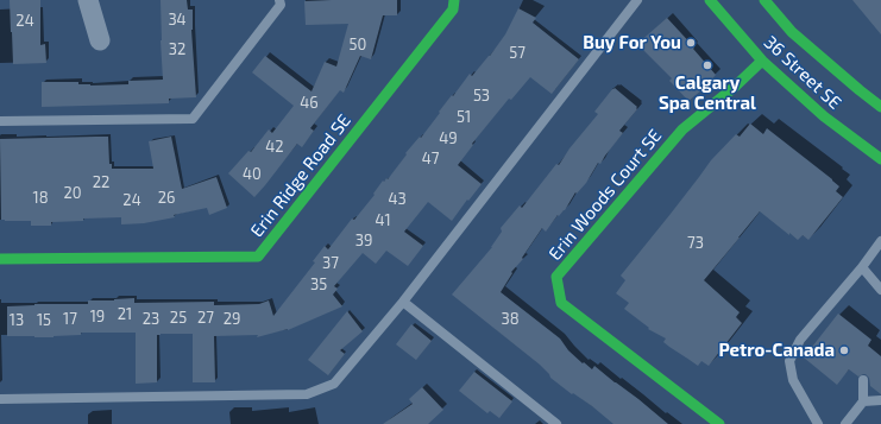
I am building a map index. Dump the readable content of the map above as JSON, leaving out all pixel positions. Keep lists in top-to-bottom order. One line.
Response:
{"streets":{"street":["36 Street SE","Erin Ridge Road SE","Erin Woods Court SE"]},"crossings":[["36 Street SE","Erin Woods Court SE"]],"places":["Buy For You","Calgary Spa Central","Petro-Canada"],"house_numbers":["34","24","50","32","57","53","46","51","49","42","47","40","22","20","18","26","43","24","41","39","73","37","35","21","19","25","27","17","23","29","38","13","15"]}
